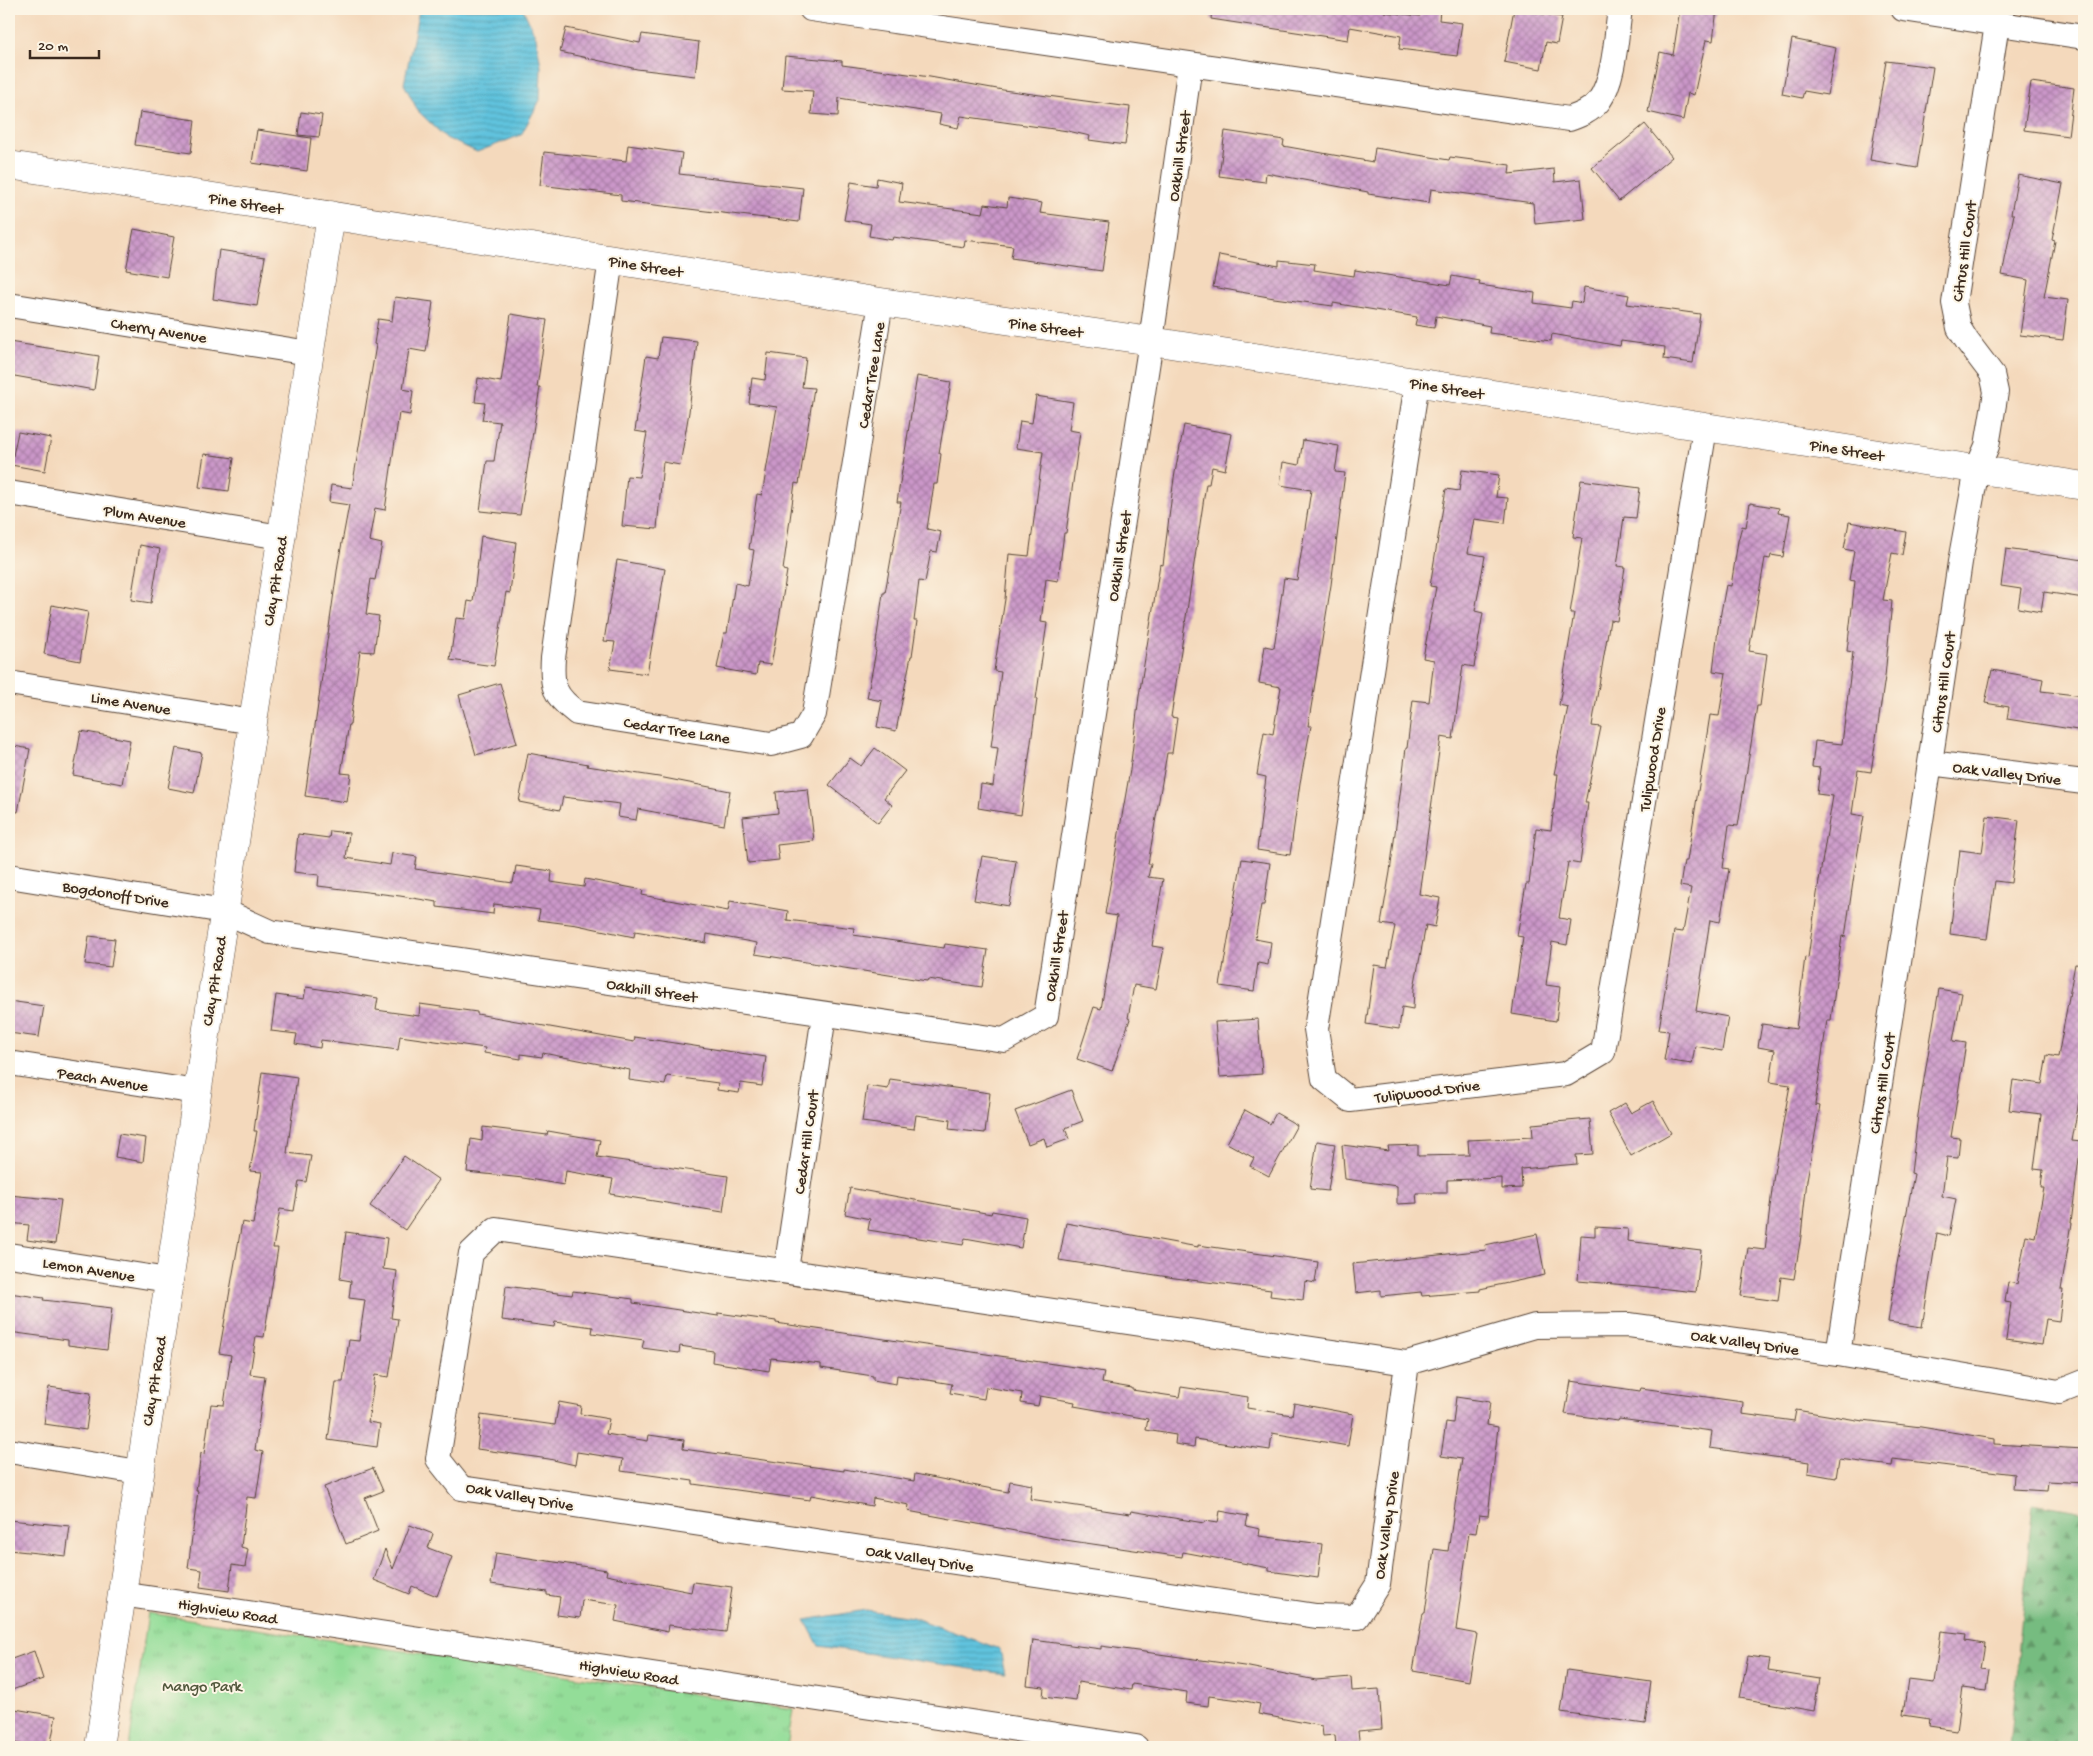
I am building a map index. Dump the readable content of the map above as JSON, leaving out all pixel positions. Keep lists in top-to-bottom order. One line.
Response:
{"streets":{"street":["Oakhill Street","Pine Street","Citrus Hill Court","Cherry Avenue","Cedar Tree Lane","Plum Avenue","Clay Pit Road","Lime Avenue","Tulipwood Drive","Oak Valley Drive","Bogdonoff Drive","Peach Avenue","Cedar Hill Court","Lemon Avenue","Highview Road"]},"crossings":[["Oakhill Street","Pine Street"],["Oakhill Street","Clay Pit Road"],["Oakhill Street","Bogdonoff Drive"],["Oakhill Street","Cedar Hill Court"],["Pine Street","Citrus Hill Court"],["Pine Street","Cedar Tree Lane"],["Pine Street","Clay Pit Road"],["Pine Street","Tulipwood Drive"],["Citrus Hill Court","Oak Valley Drive"],["Cherry Avenue","Clay Pit Road"],["Plum Avenue","Clay Pit Road"],["Clay Pit Road","Lime Avenue"],["Clay Pit Road","Bogdonoff Drive"],["Clay Pit Road","Peach Avenue"],["Clay Pit Road","Lemon Avenue"],["Clay Pit Road","Highview Road"],["Oak Valley Drive","Cedar Hill Court"]],"parks":["Mango Park"],"scale_bar":"20 m"}
